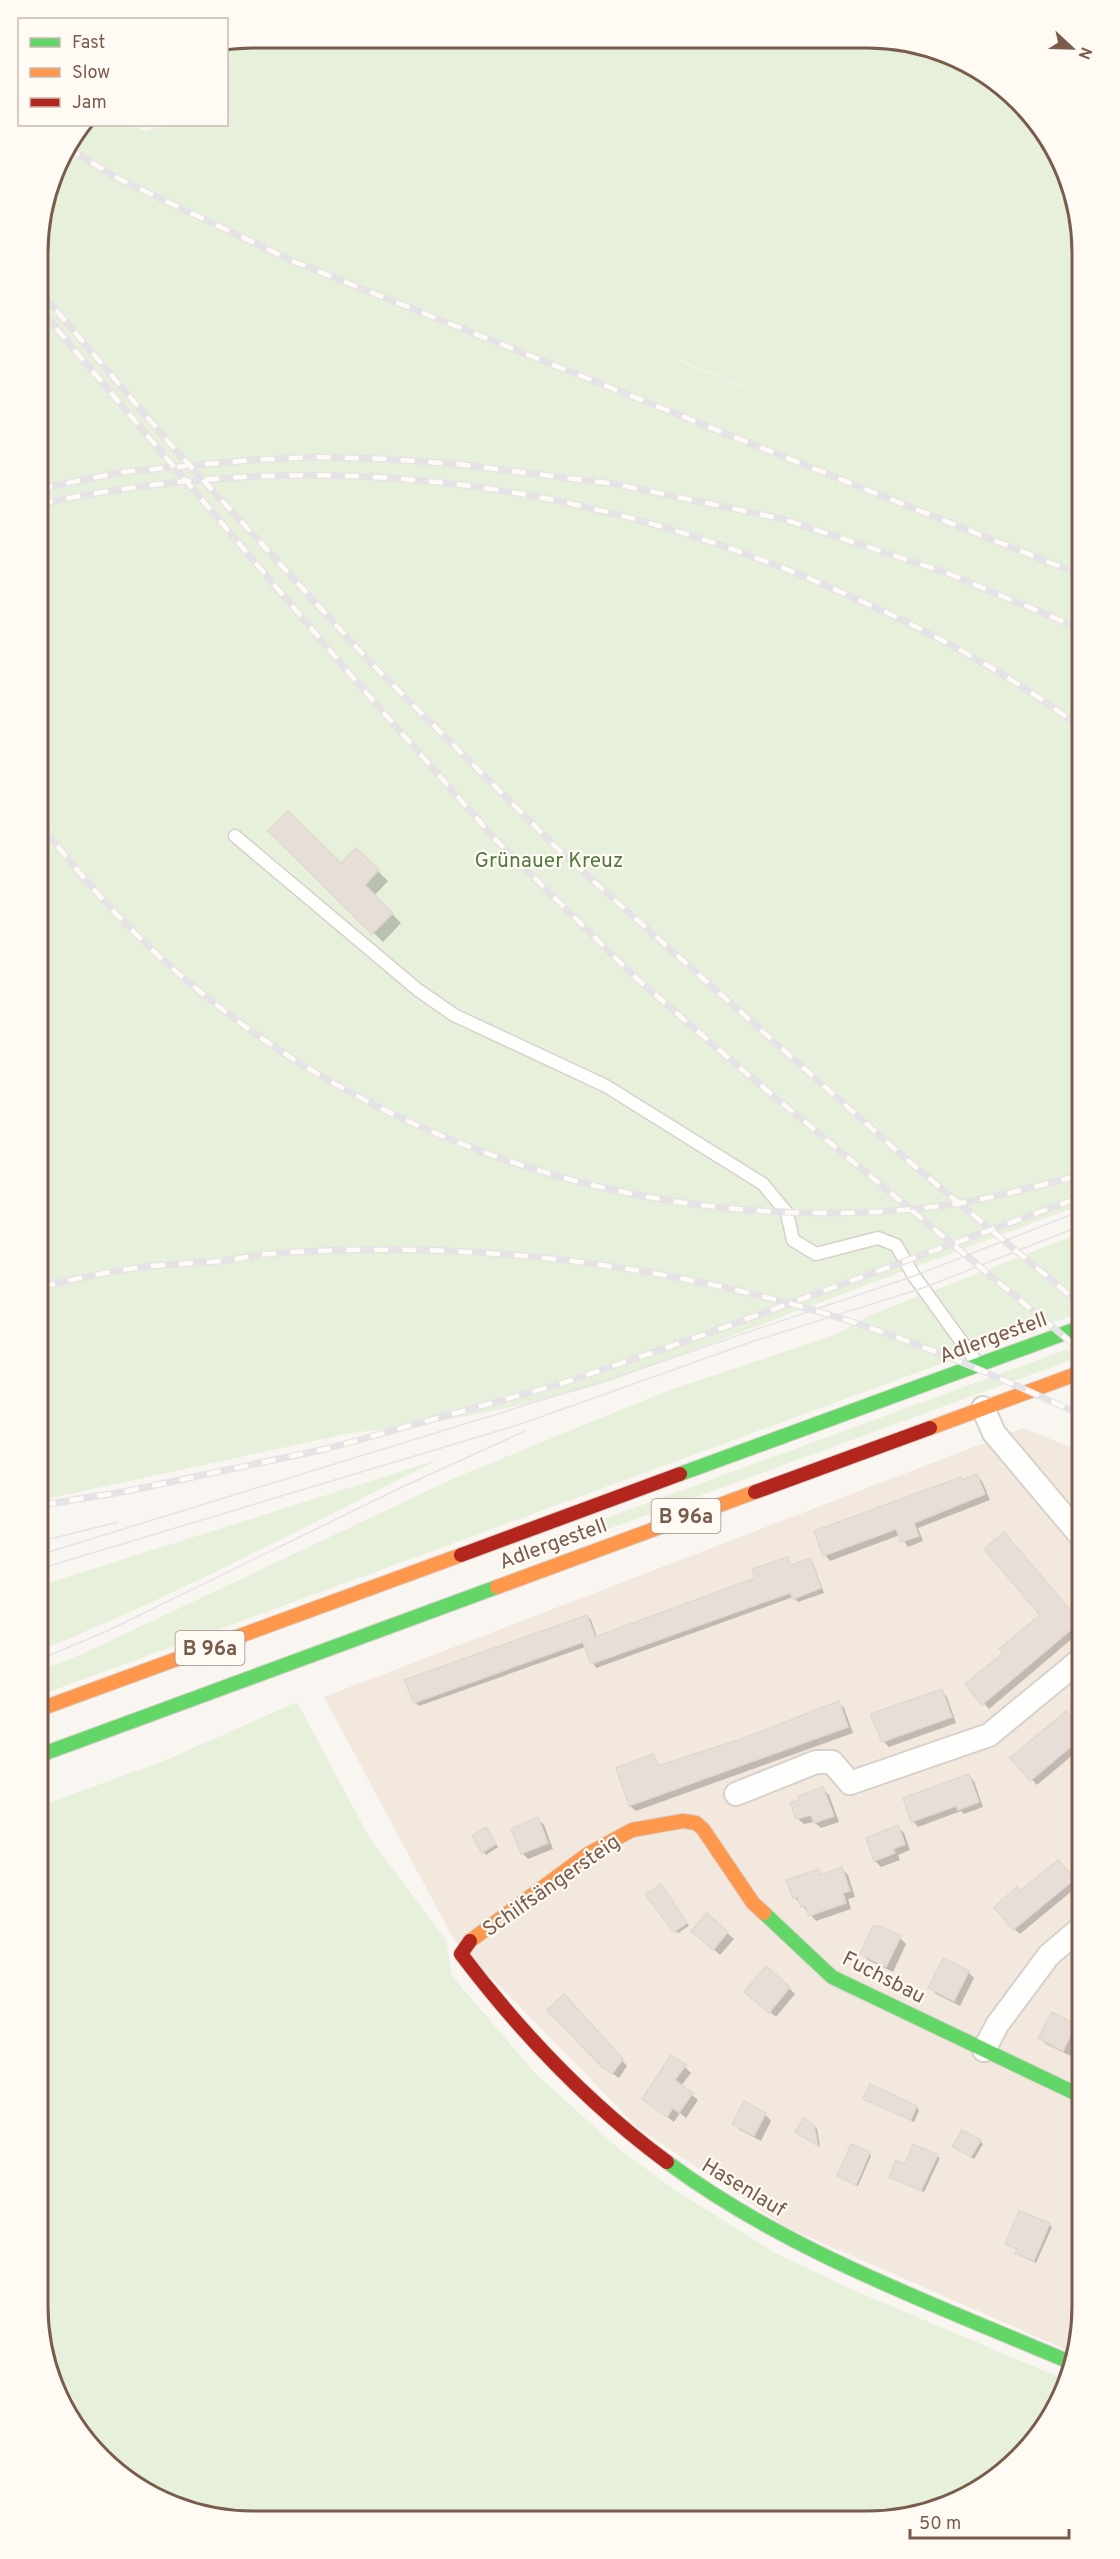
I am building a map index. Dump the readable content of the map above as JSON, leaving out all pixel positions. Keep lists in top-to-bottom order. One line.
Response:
{"streets":{"main road":["Adlergestell","B 96a","Schilfsängersteig","Fuchsbau","Hasenlauf"]},"crossings":[["Schilfsängersteig","Fuchsbau"],["Schilfsängersteig","Hasenlauf"]],"parks":["Grünauer Kreuz"],"legend":["Fast","Slow","Jam"],"scale_bar":"50 m","north":"right"}
